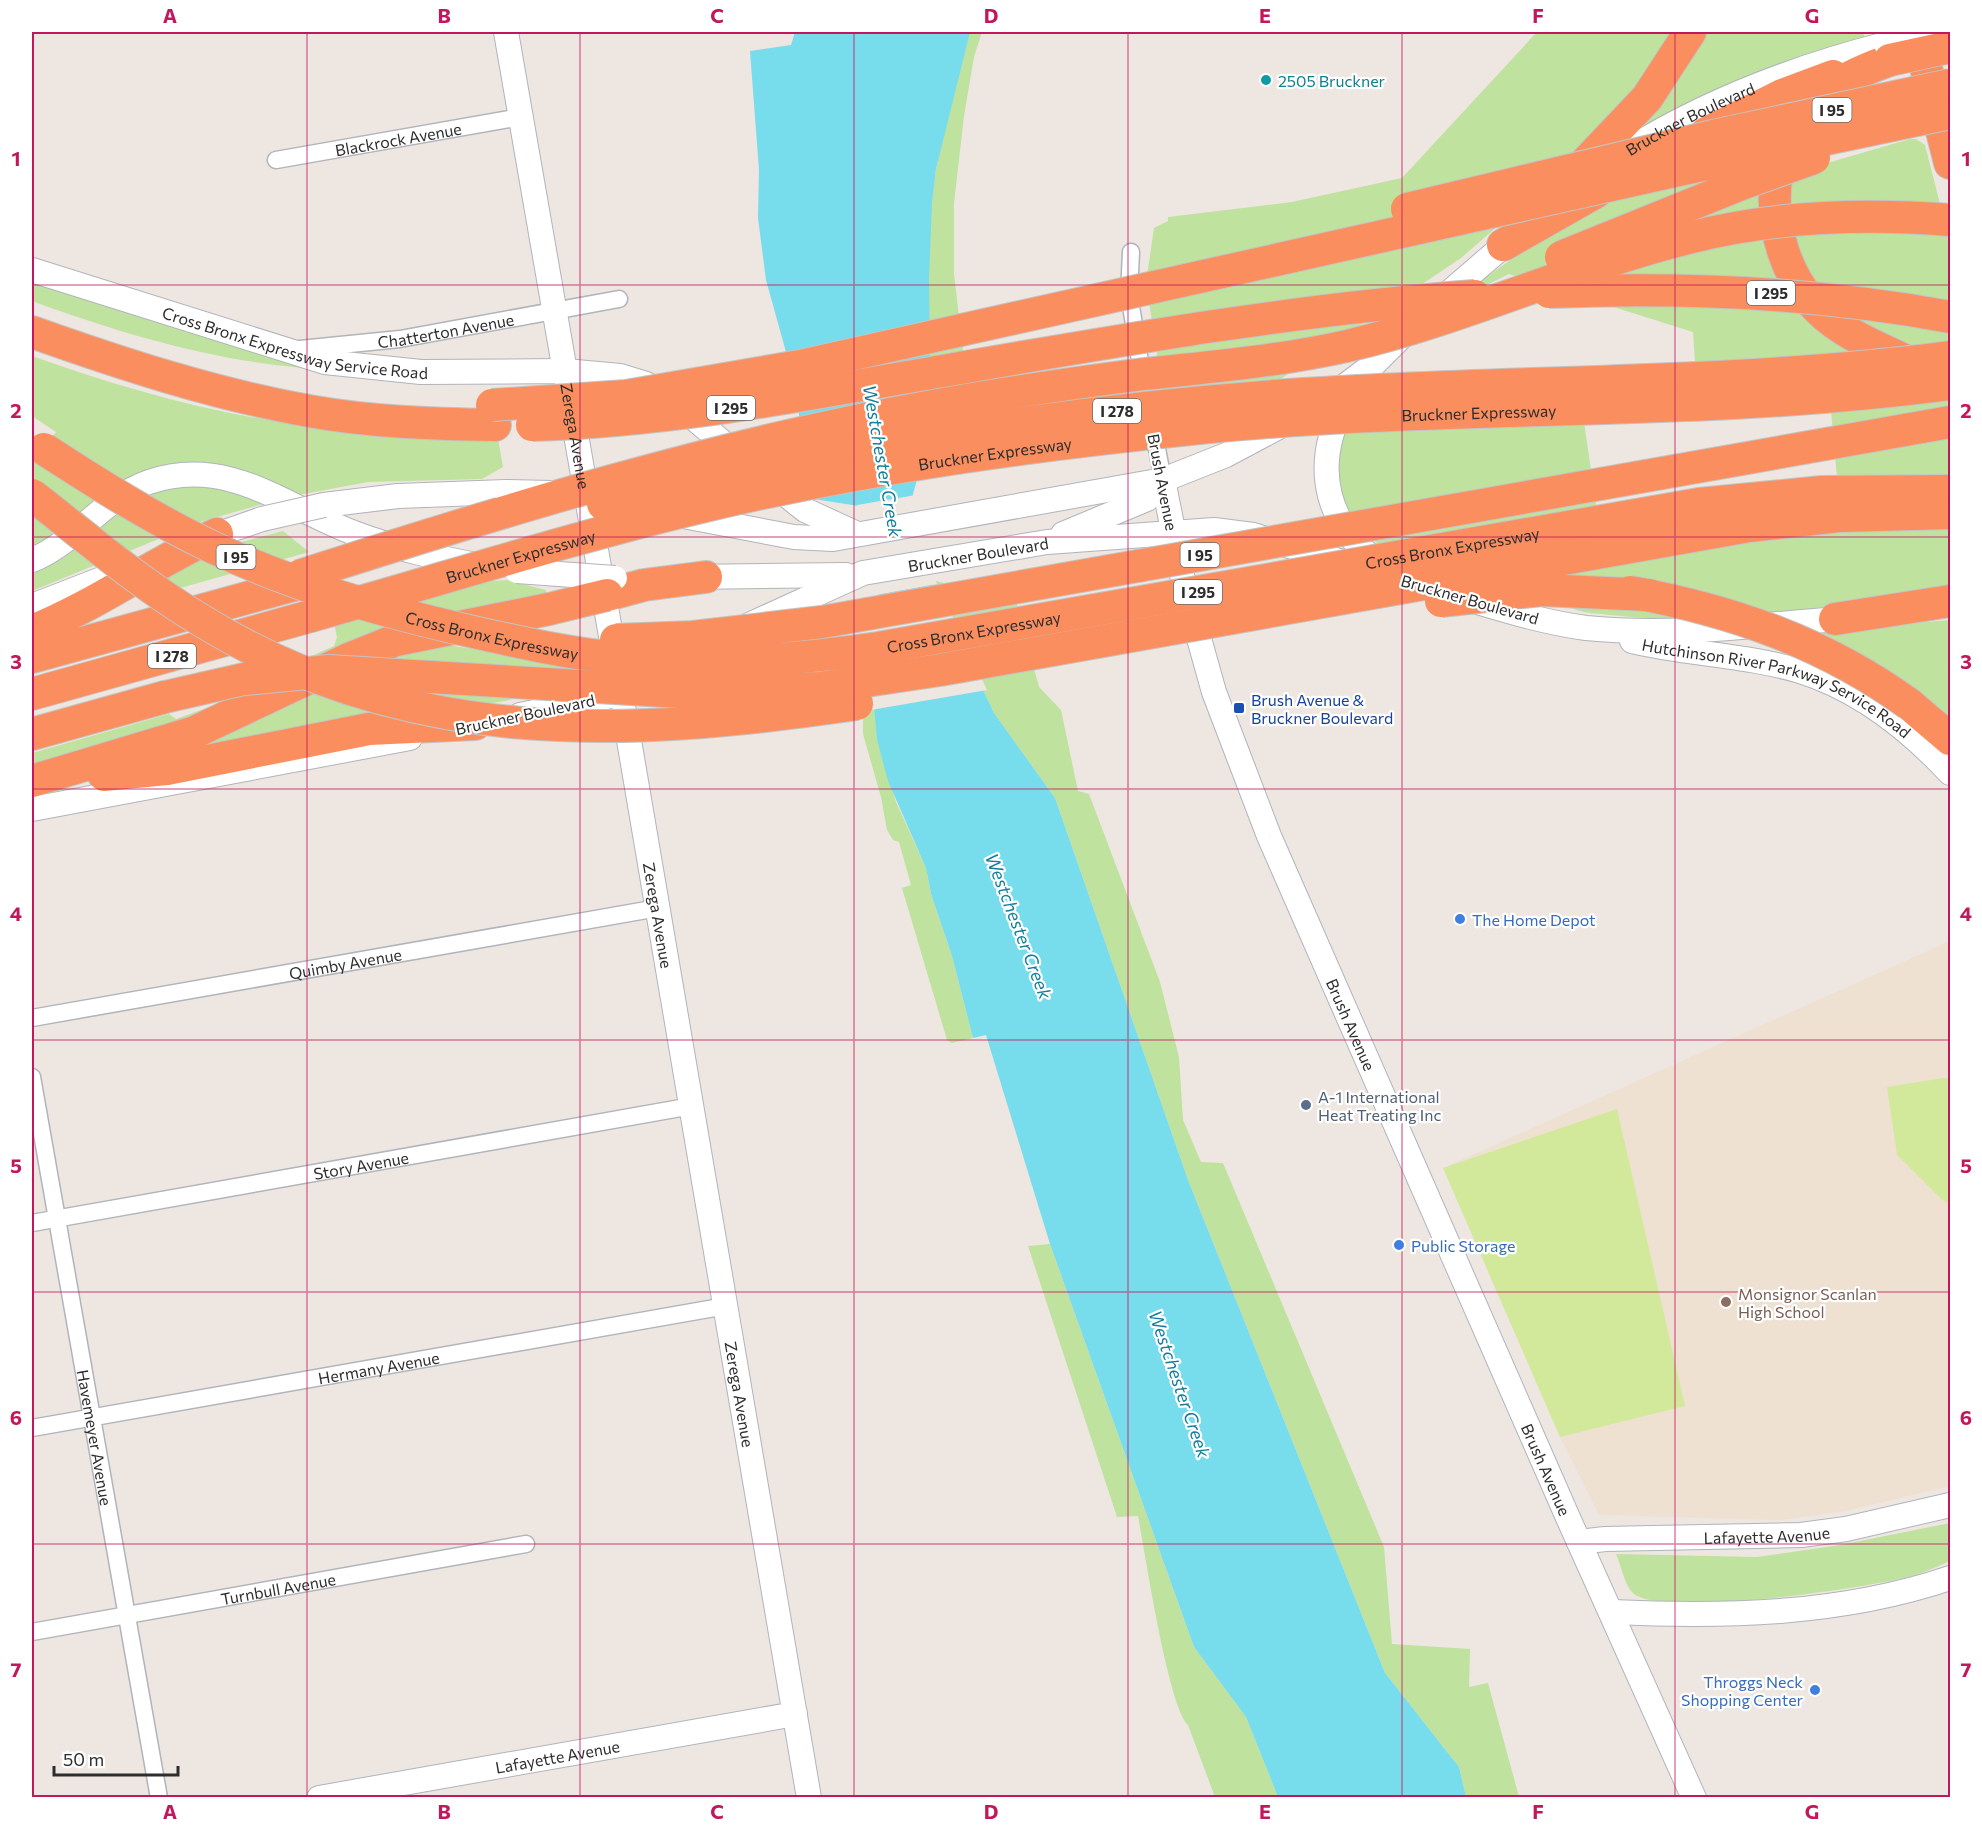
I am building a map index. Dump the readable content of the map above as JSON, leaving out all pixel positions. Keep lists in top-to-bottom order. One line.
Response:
{"streets":{"highway":["I 95","I 295","I 278","Bruckner Expressway","Cross Bronx Expressway"],"main road":["Bruckner Boulevard","Cross Bronx Expressway Service Road","Zerega Avenue","Brush Avenue","Hutchinson River Parkway Service Road","Lafayette Avenue"],"street":["Blackrock Avenue","Chatterton Avenue","Quimby Avenue","Story Avenue","Hermany Avenue","Havemeyer Avenue","Turnbull Avenue"]},"crossings":[["I 95","I 295"],["I 95","Cross Bronx Expressway"],["Bruckner Boulevard","Zerega Avenue"],["Bruckner Boulevard","Brush Avenue"],["Bruckner Boulevard","Hutchinson River Parkway Service Road"],["Blackrock Avenue","Zerega Avenue"],["Chatterton Avenue","Cross Bronx Expressway Service Road"],["Chatterton Avenue","Zerega Avenue"],["Cross Bronx Expressway Service Road","Zerega Avenue"],["Zerega Avenue","Quimby Avenue"],["Zerega Avenue","Story Avenue"],["Zerega Avenue","Hermany Avenue"],["Zerega Avenue","Lafayette Avenue"],["Brush Avenue","Lafayette Avenue"],["Story Avenue","Havemeyer Avenue"],["Hermany Avenue","Havemeyer Avenue"],["Havemeyer Avenue","Turnbull Avenue"]],"water":["Westchester Creek"],"places":{"other":["2505 Bruckner","The Home Depot","A-1 International Heat Treating Inc","Public Storage","Monsignor Scanlan High School","Throggs Neck Shopping Center"],"transit":["Brush Avenue & Bruckner Boulevard"]},"scale_bar":"50 m","grid":{"columns":["A","B","C","D","E","F","G"],"rows":["1","2","3","4","5","6","7"]}}
